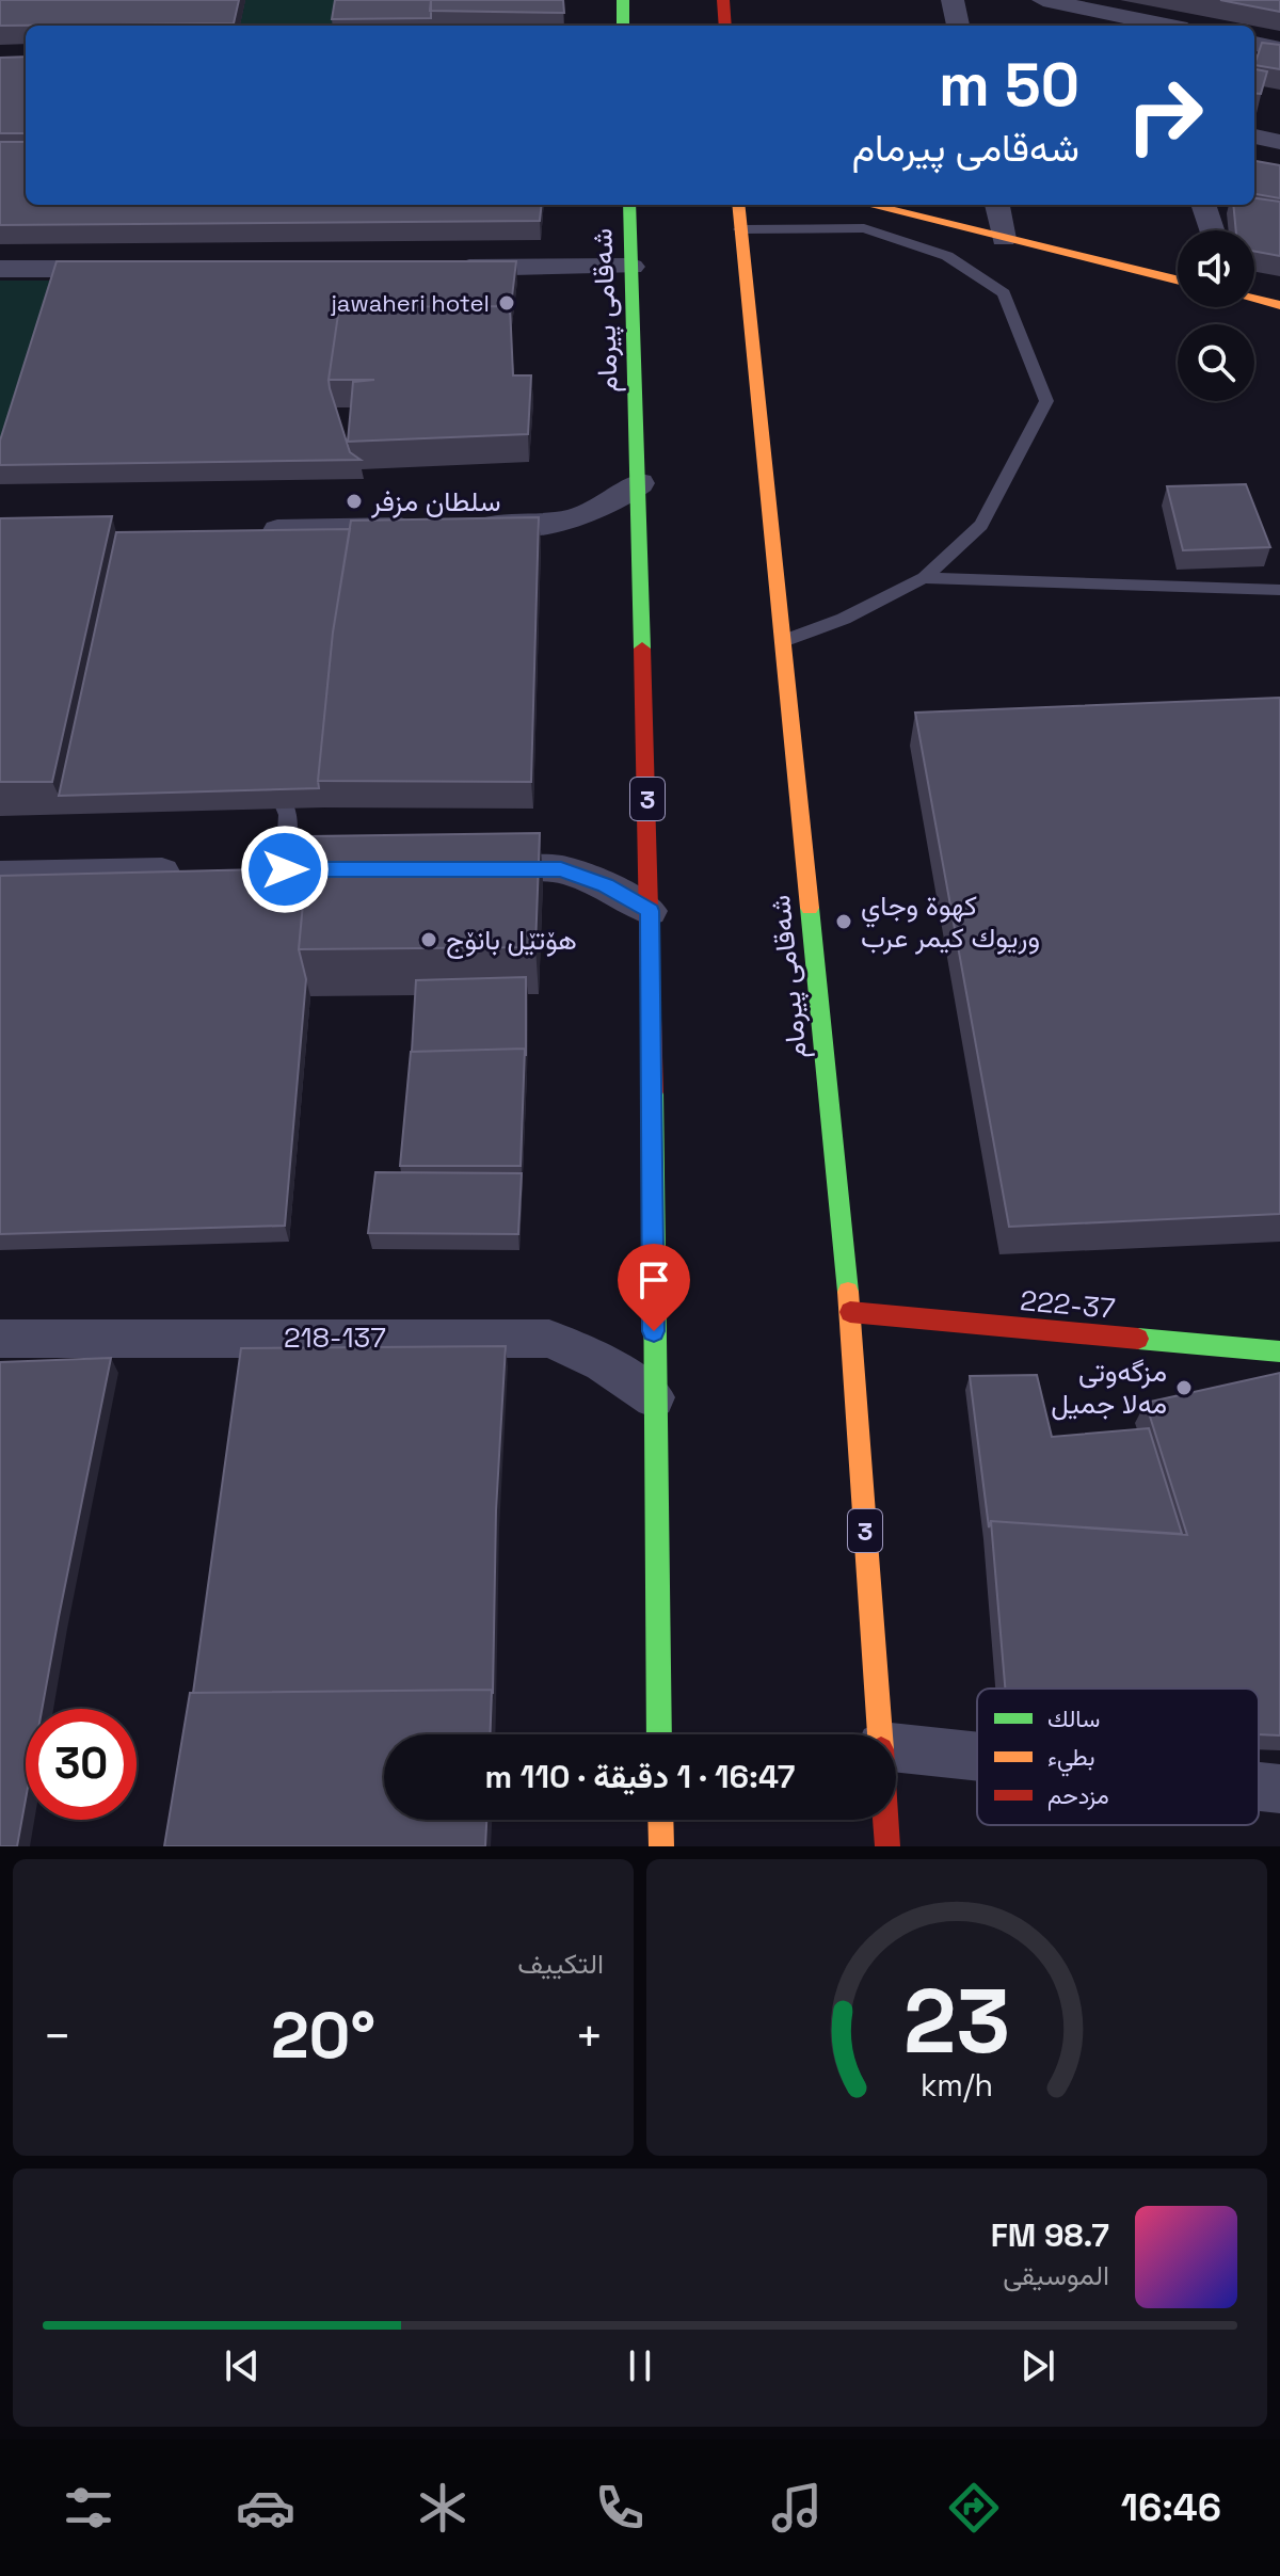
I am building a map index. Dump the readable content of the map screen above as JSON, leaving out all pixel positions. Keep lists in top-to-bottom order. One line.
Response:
{"streets":{"main road":["شەقامی پیرمام","3","222-37"],"street":["218-137"]},"crossings":[["شەقامی پیرمام","222-37"],["شەقامی پیرمام","218-137"]],"places":["jawaheri hotel","سلطان مزفر","كهوة وجاي وريوك كيمر عرب","هۆتێل بانۆج","مزگەوتی مەلا جمیل"],"legend":["سالك","بطيء","مزدحم"],"page":{"turn":["50 m","شەقامی پیرمام"],"limit":"30","trip":"16:47 · 1 دقيقة · 110 m","tile":"التكييف","heat":["−","20°","+"],"song":["98.7 FM","الموسيقى"],"tabs":"16:46","gauge":["23","km/h"]}}
